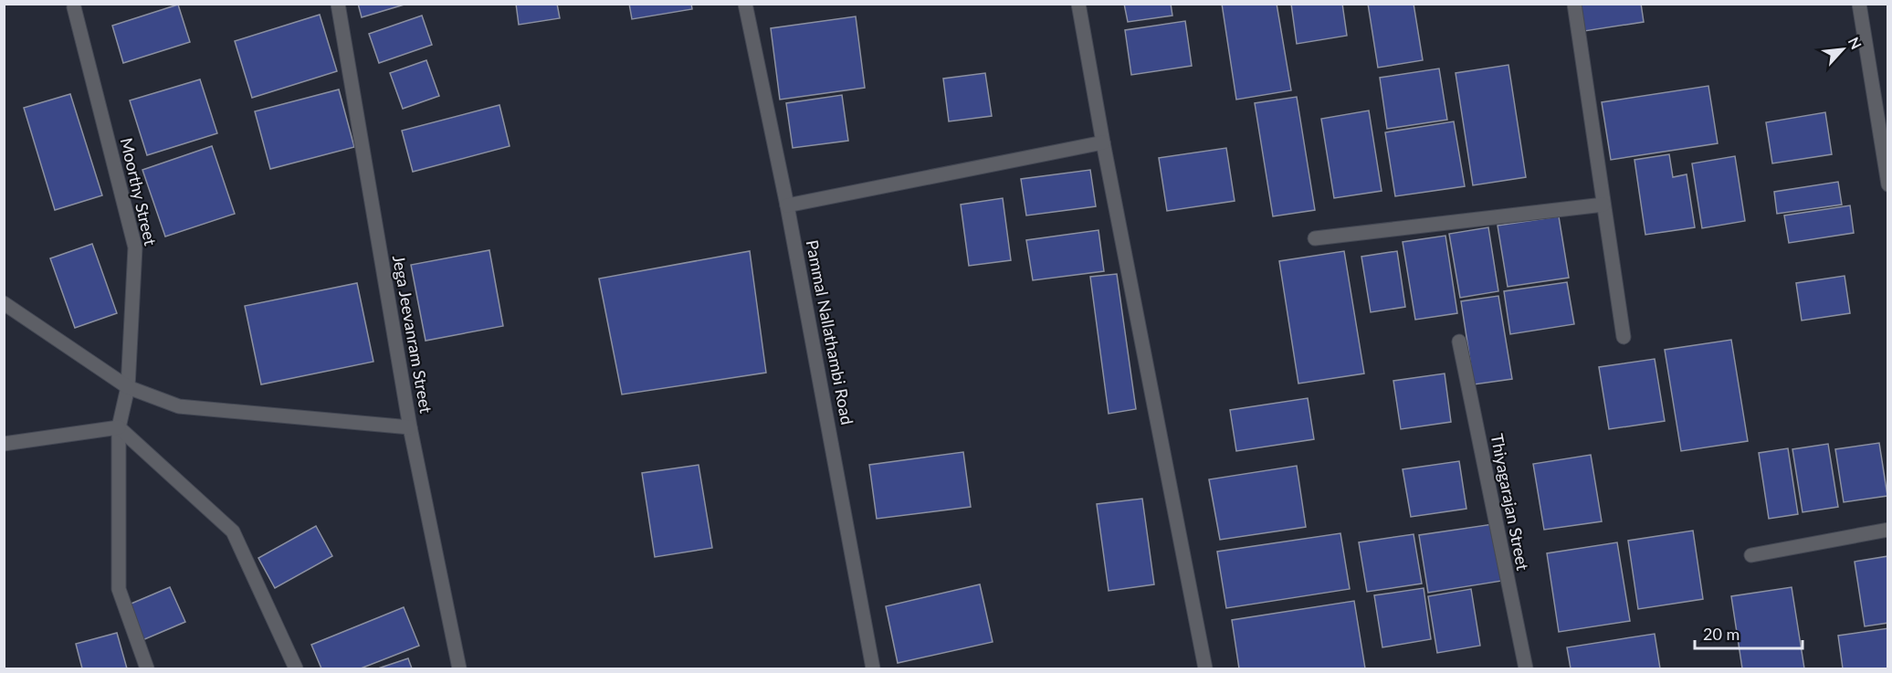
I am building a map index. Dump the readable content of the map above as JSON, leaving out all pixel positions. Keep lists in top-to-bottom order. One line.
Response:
{"streets":{"street":["Moorthy Street","Pammal Nallathambi Road","Jega Jeevanram Street","Thiyagarajan Street"]},"scale_bar":"20 m","north":"top right"}
